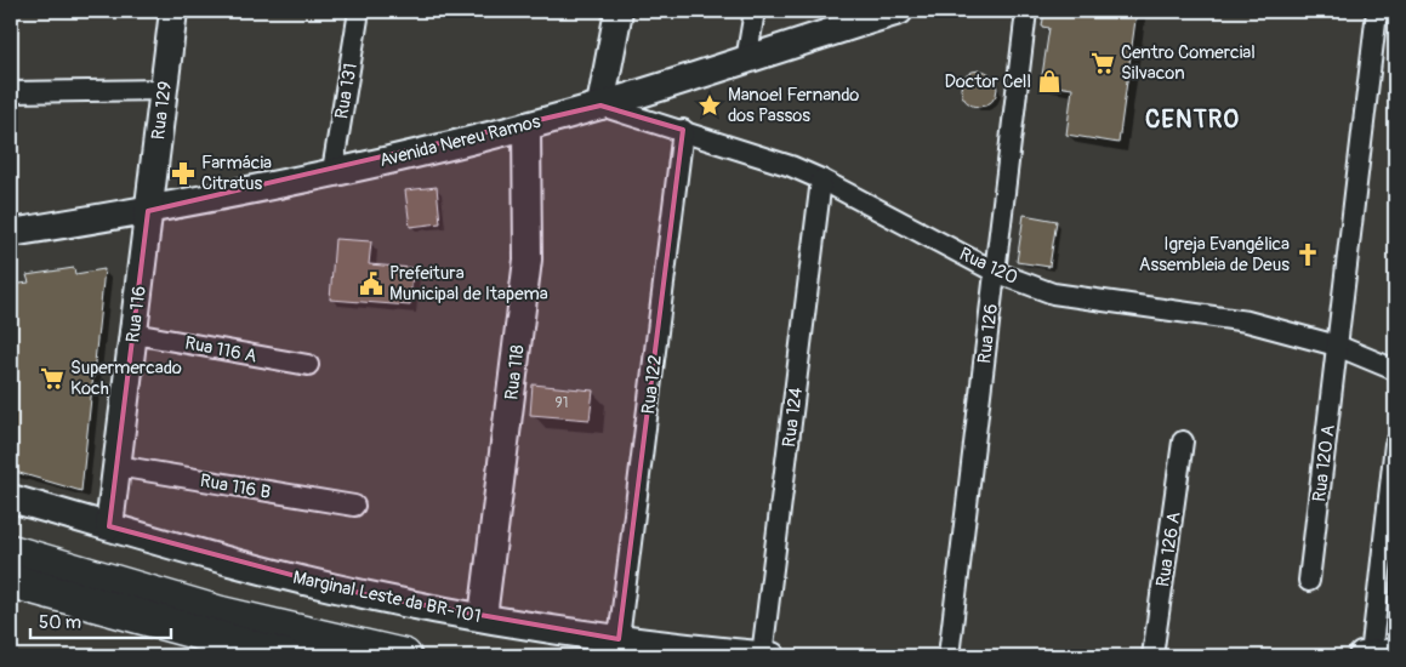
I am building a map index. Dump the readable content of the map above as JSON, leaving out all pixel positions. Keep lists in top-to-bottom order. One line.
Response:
{"streets":{"main road":["Rua 129","Avenida Nereu Ramos","Rua 116","Rua 118","Marginal Leste da BR-101"],"street":["Rua 131","Rua 120","Rua 126","Rua 116 A","Rua 122","Rua 124","Rua 120 A","Rua 116 B","Rua 126 A"]},"crossings":[["Rua 131","Avenida Nereu Ramos"],["Rua 129","Avenida Nereu Ramos"],["Rua 129","Rua 116"],["Avenida Nereu Ramos","Rua 120"],["Avenida Nereu Ramos","Rua 116"],["Avenida Nereu Ramos","Rua 118"],["Rua 120","Rua 126"],["Rua 120","Rua 122"],["Rua 120","Rua 124"],["Rua 120","Rua 120 A"],["Rua 116","Rua 116 A"],["Rua 116","Rua 116 B"],["Rua 116","Marginal Leste da BR-101"],["Rua 118","Marginal Leste da BR-101"],["Rua 122","Marginal Leste da BR-101"],["Rua 124","Marginal Leste da BR-101"]],"districts":["CENTRO"],"places":{"supermarket":["Centro Comercial Silvacon","Supermercado Koch"],"shop":["Doctor Cell"],"place":["Manoel Fernando dos Passos"],"pharmacy":["Farmácia Citratus"],"church":["Igreja Evangélica Assembleia de Deus"],"public building":["Prefeitura Municipal de Itapema"]},"house_numbers":["91"],"scale_bar":"50 m"}
